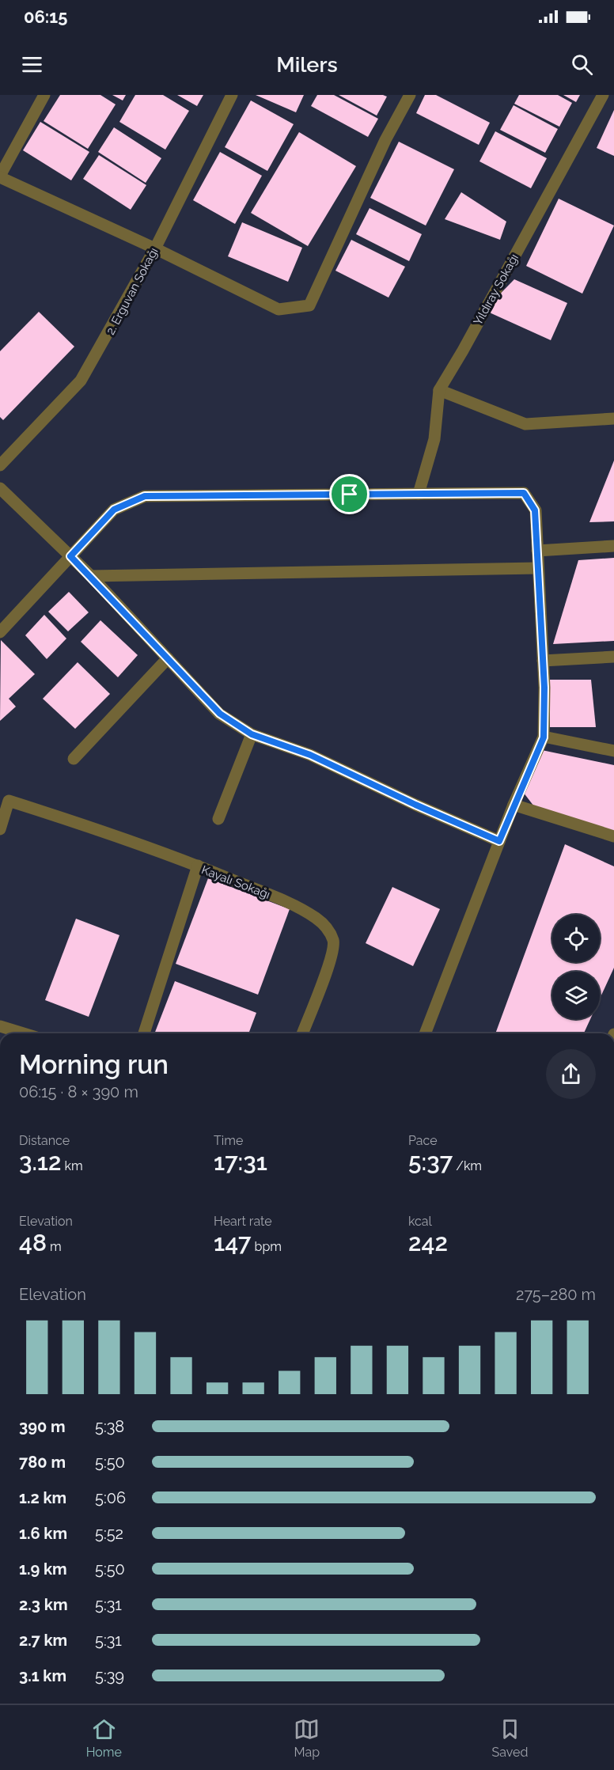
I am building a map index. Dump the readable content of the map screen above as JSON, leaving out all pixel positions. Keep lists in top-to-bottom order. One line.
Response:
{"streets":{"street":["Yıldıray Sokağı","2. Erguvan Sokağı","Kayalı Sokağı"]},"page":{"status":"06:15","header":"Milers","heading":["Morning run","06:15 · 8 × 390 m"],"stats":[["Distance","3.12 km"],["Time","17:31"],["Pace","5:37 /km"],["Elevation","48 m"],["Heart rate","147 bpm"],["kcal","242"]],"chart":["Elevation","275–280 m"],"list":[{"name":"390 m","note":"5:38"},{"name":"780 m","note":"5:50"},{"name":"1.2 km","note":"5:06"},{"name":"1.6 km","note":"5:52"},{"name":"1.9 km","note":"5:50"},{"name":"2.3 km","note":"5:31"},{"name":"2.7 km","note":"5:31"},{"name":"3.1 km","note":"5:39"}],"tabs":["Home","Map","Saved"]}}
